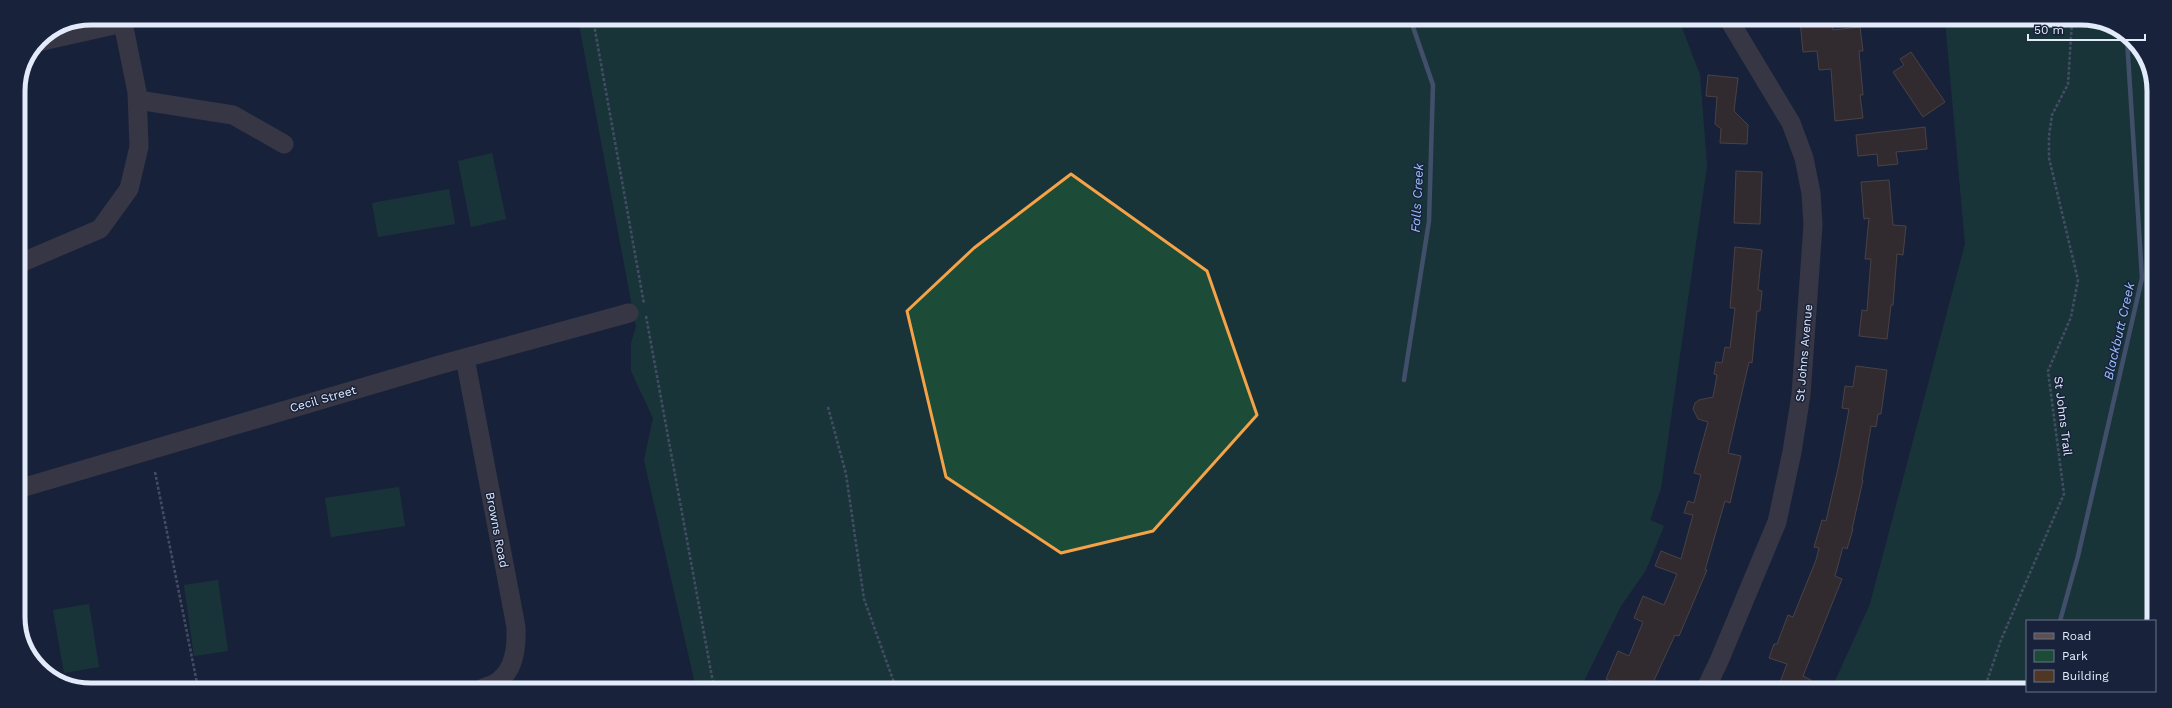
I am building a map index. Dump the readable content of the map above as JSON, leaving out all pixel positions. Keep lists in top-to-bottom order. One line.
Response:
{"streets":{"street":["St Johns Avenue","Cecil Street","Browns Road"],"path":["St Johns Trail"]},"crossings":[["Cecil Street","Browns Road"]],"water":["Falls Creek","Blackbutt Creek"],"legend":["Road","Park","Building"],"scale_bar":"50 m"}
